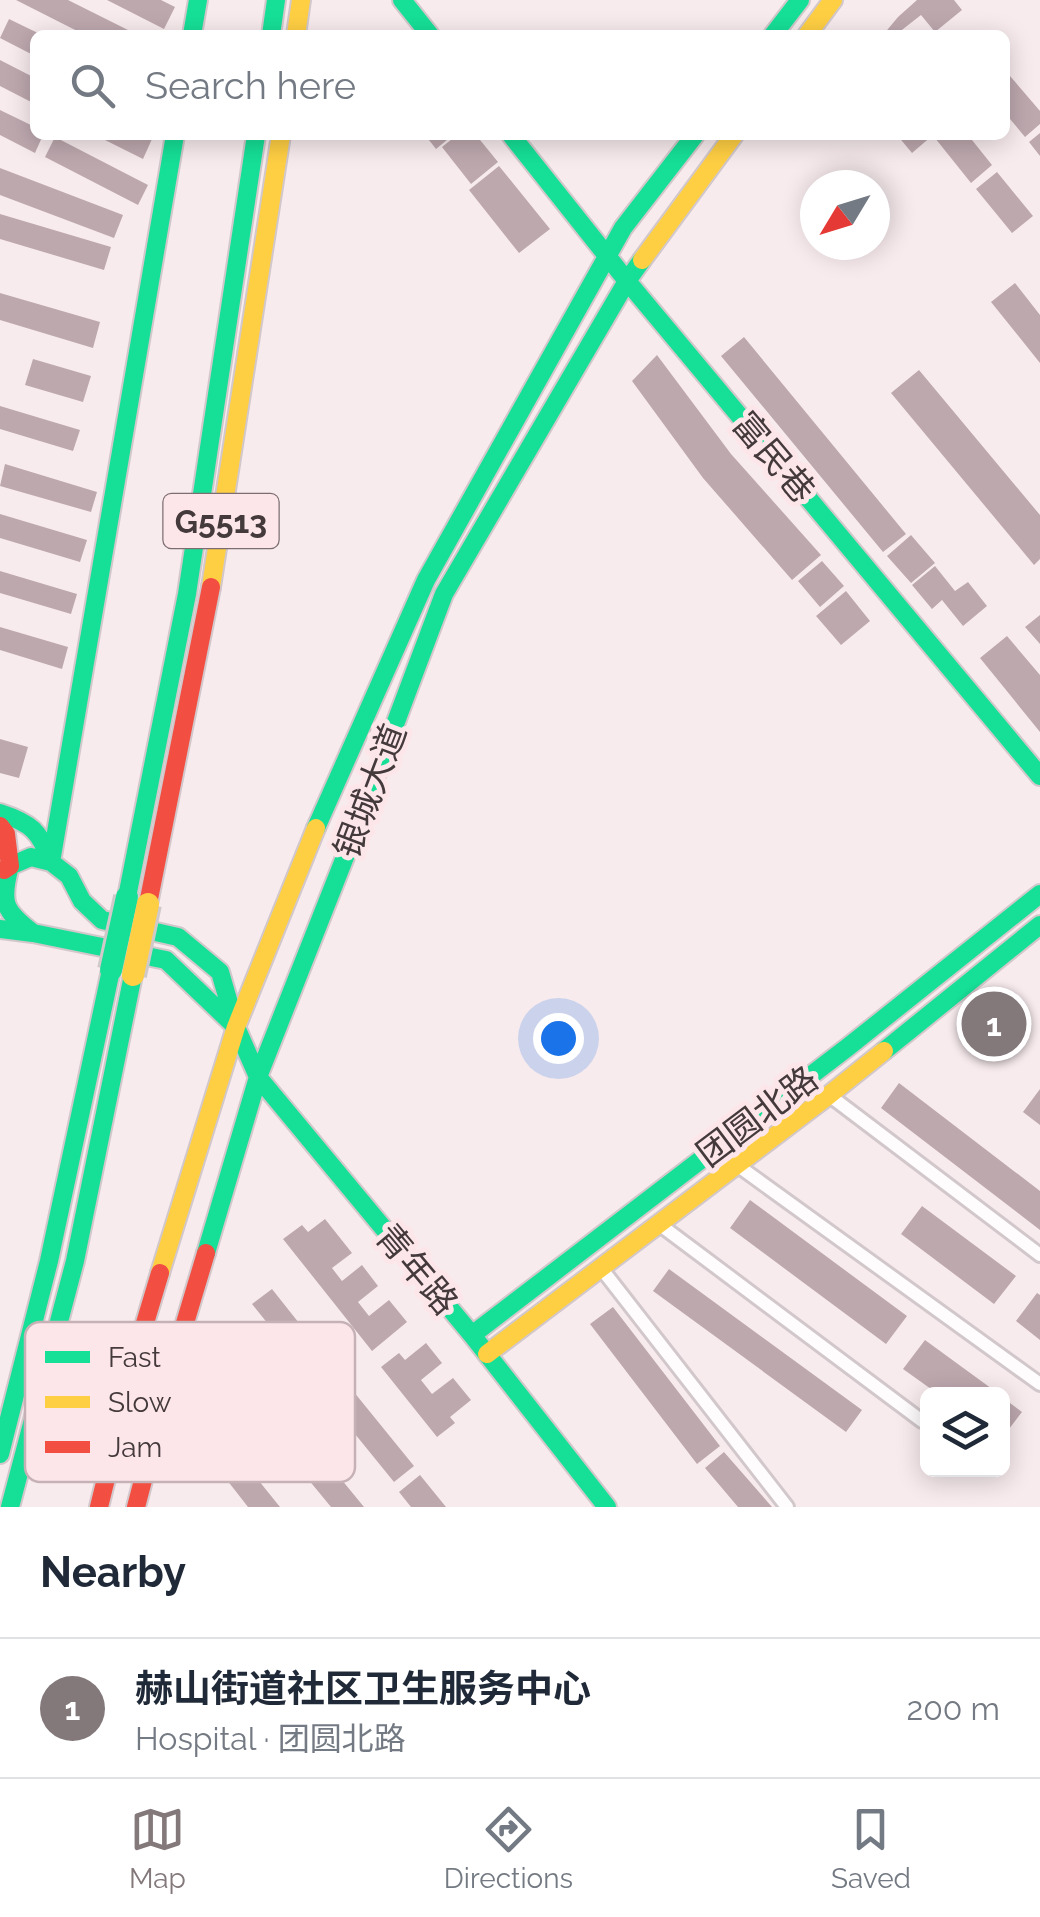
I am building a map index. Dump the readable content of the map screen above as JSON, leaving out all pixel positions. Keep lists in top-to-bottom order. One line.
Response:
{"streets":{"main road":["富民巷","G5513","银城大道","团圆北路","青年路"]},"crossings":[["富民巷","银城大道"],["银城大道","青年路"],["团圆北路","青年路"]],"legend":["Fast","Slow","Jam"],"north":"bottom left","page":{"search":"Search here","pins":"1","heading":"Nearby","list":[{"mark":"1","name":"赫山街道社区卫生服务中心","note":"Hospital · 团圆北路","value":"200 m"}],"nav":["Map","Directions","Saved"]}}
